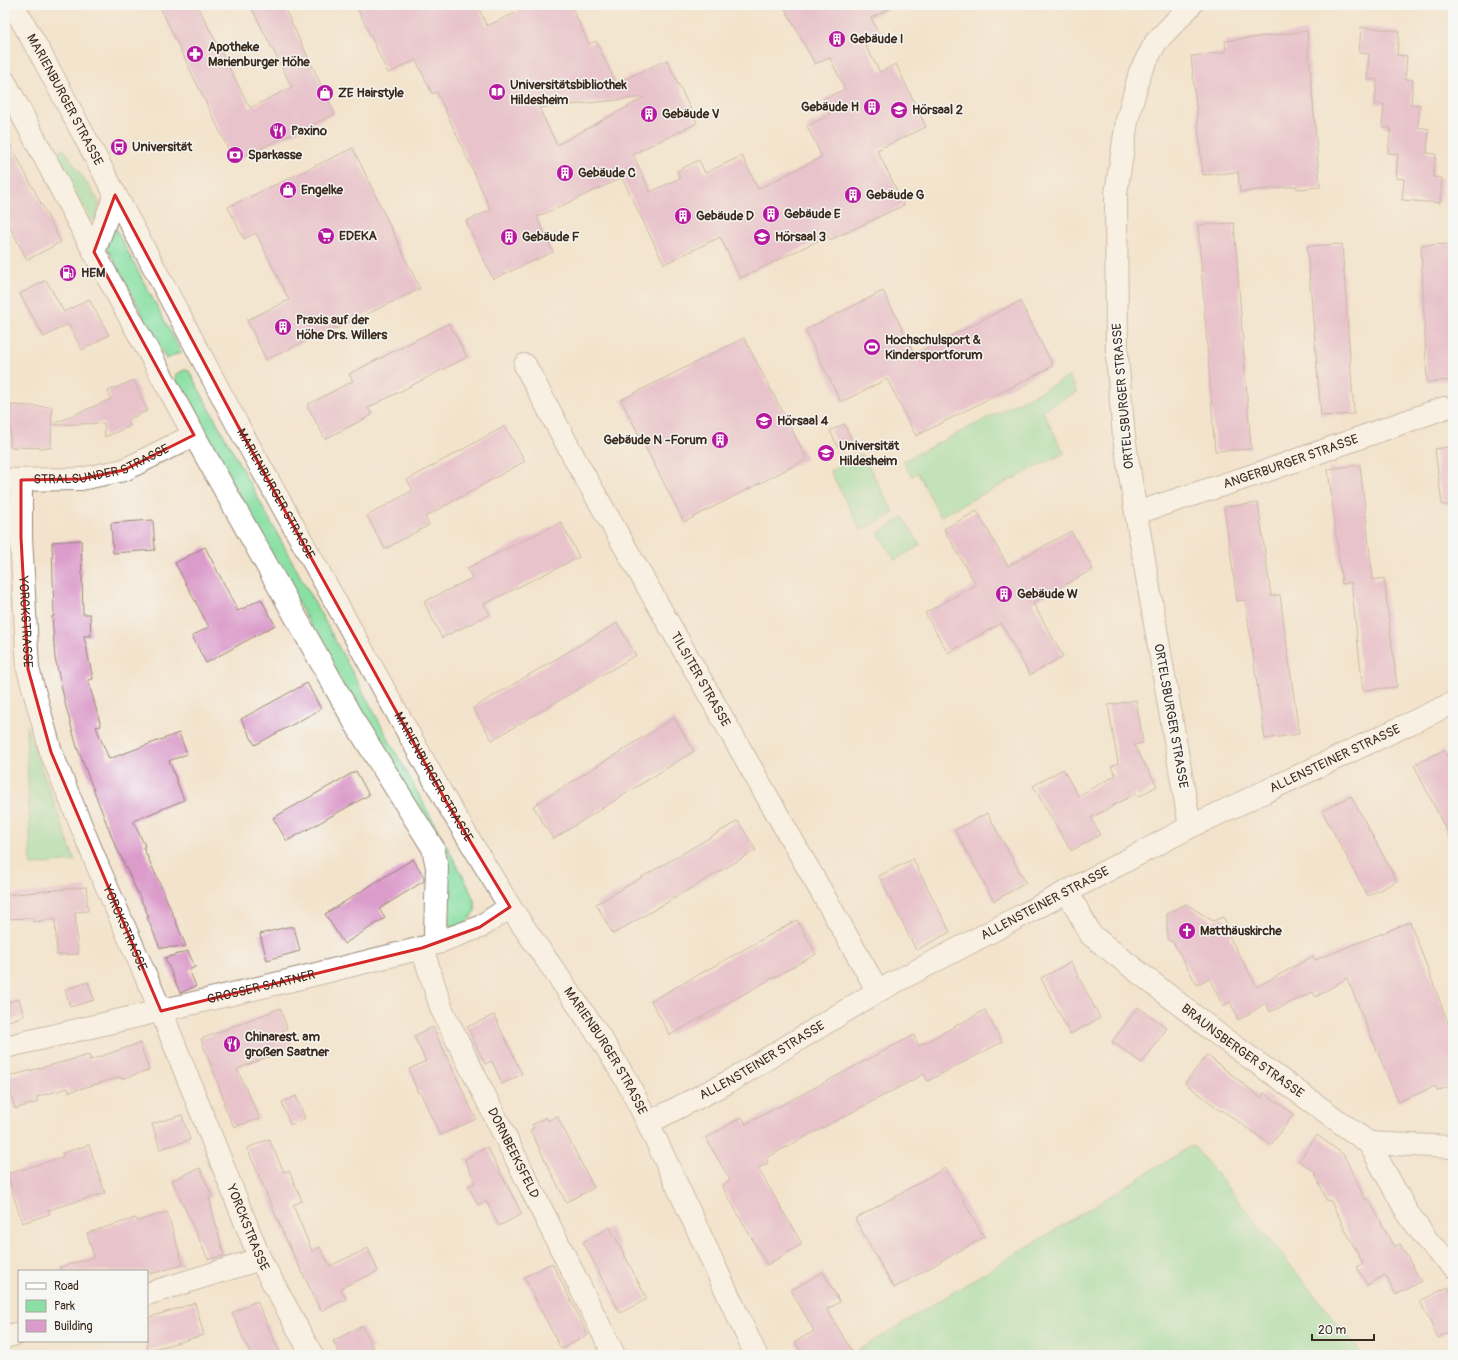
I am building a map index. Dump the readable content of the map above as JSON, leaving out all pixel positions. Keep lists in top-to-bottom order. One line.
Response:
{"streets":{"street":["MARIENBURGER STRASSE","ORTELSBURGER STRASSE","STRALSUNDER STRASSE","ANGERBURGER STRASSE","YORCKSTRASSE","TILSITER STRASSE","ALLENSTEINER STRASSE","GROSSER SAATNER","BRAUNSBERGER STRASSE","DORNBEEKSFELD"]},"crossings":[["MARIENBURGER STRASSE","ALLENSTEINER STRASSE"],["MARIENBURGER STRASSE","GROSSER SAATNER"],["ORTELSBURGER STRASSE","ANGERBURGER STRASSE"],["ORTELSBURGER STRASSE","ALLENSTEINER STRASSE"],["STRALSUNDER STRASSE","YORCKSTRASSE"],["YORCKSTRASSE","GROSSER SAATNER"],["TILSITER STRASSE","ALLENSTEINER STRASSE"],["ALLENSTEINER STRASSE","BRAUNSBERGER STRASSE"],["GROSSER SAATNER","DORNBEEKSFELD"]],"places":{"building":["Gebäude I","Gebäude H","Gebäude V","Gebäude C","Gebäude G","Gebäude E","Gebäude D","Gebäude F","Praxis auf der Höhe Drs. Willers","Gebäude N -Forum","Gebäude W"],"pharmacy":["Apotheke Marienburger Höhe"],"library":["Universitätsbibliothek Hildesheim"],"shop":["ZE Hairstyle","Engelke"],"school or university":["Hörsaal 2","Hörsaal 3","Hörsaal 4","Universität Hildesheim"],"restaurant":["Paxino","Chinarest. am großen Saatner"],"bus stop":["Universität"],"bank":["Sparkasse"],"supermarket":["EDEKA"],"fuel station":["HEM"],"sports":["Hochschulsport & Kindersportforum"],"church":["Matthäuskirche"]},"legend":["Road","Park","Building"],"scale_bar":"20 m"}
